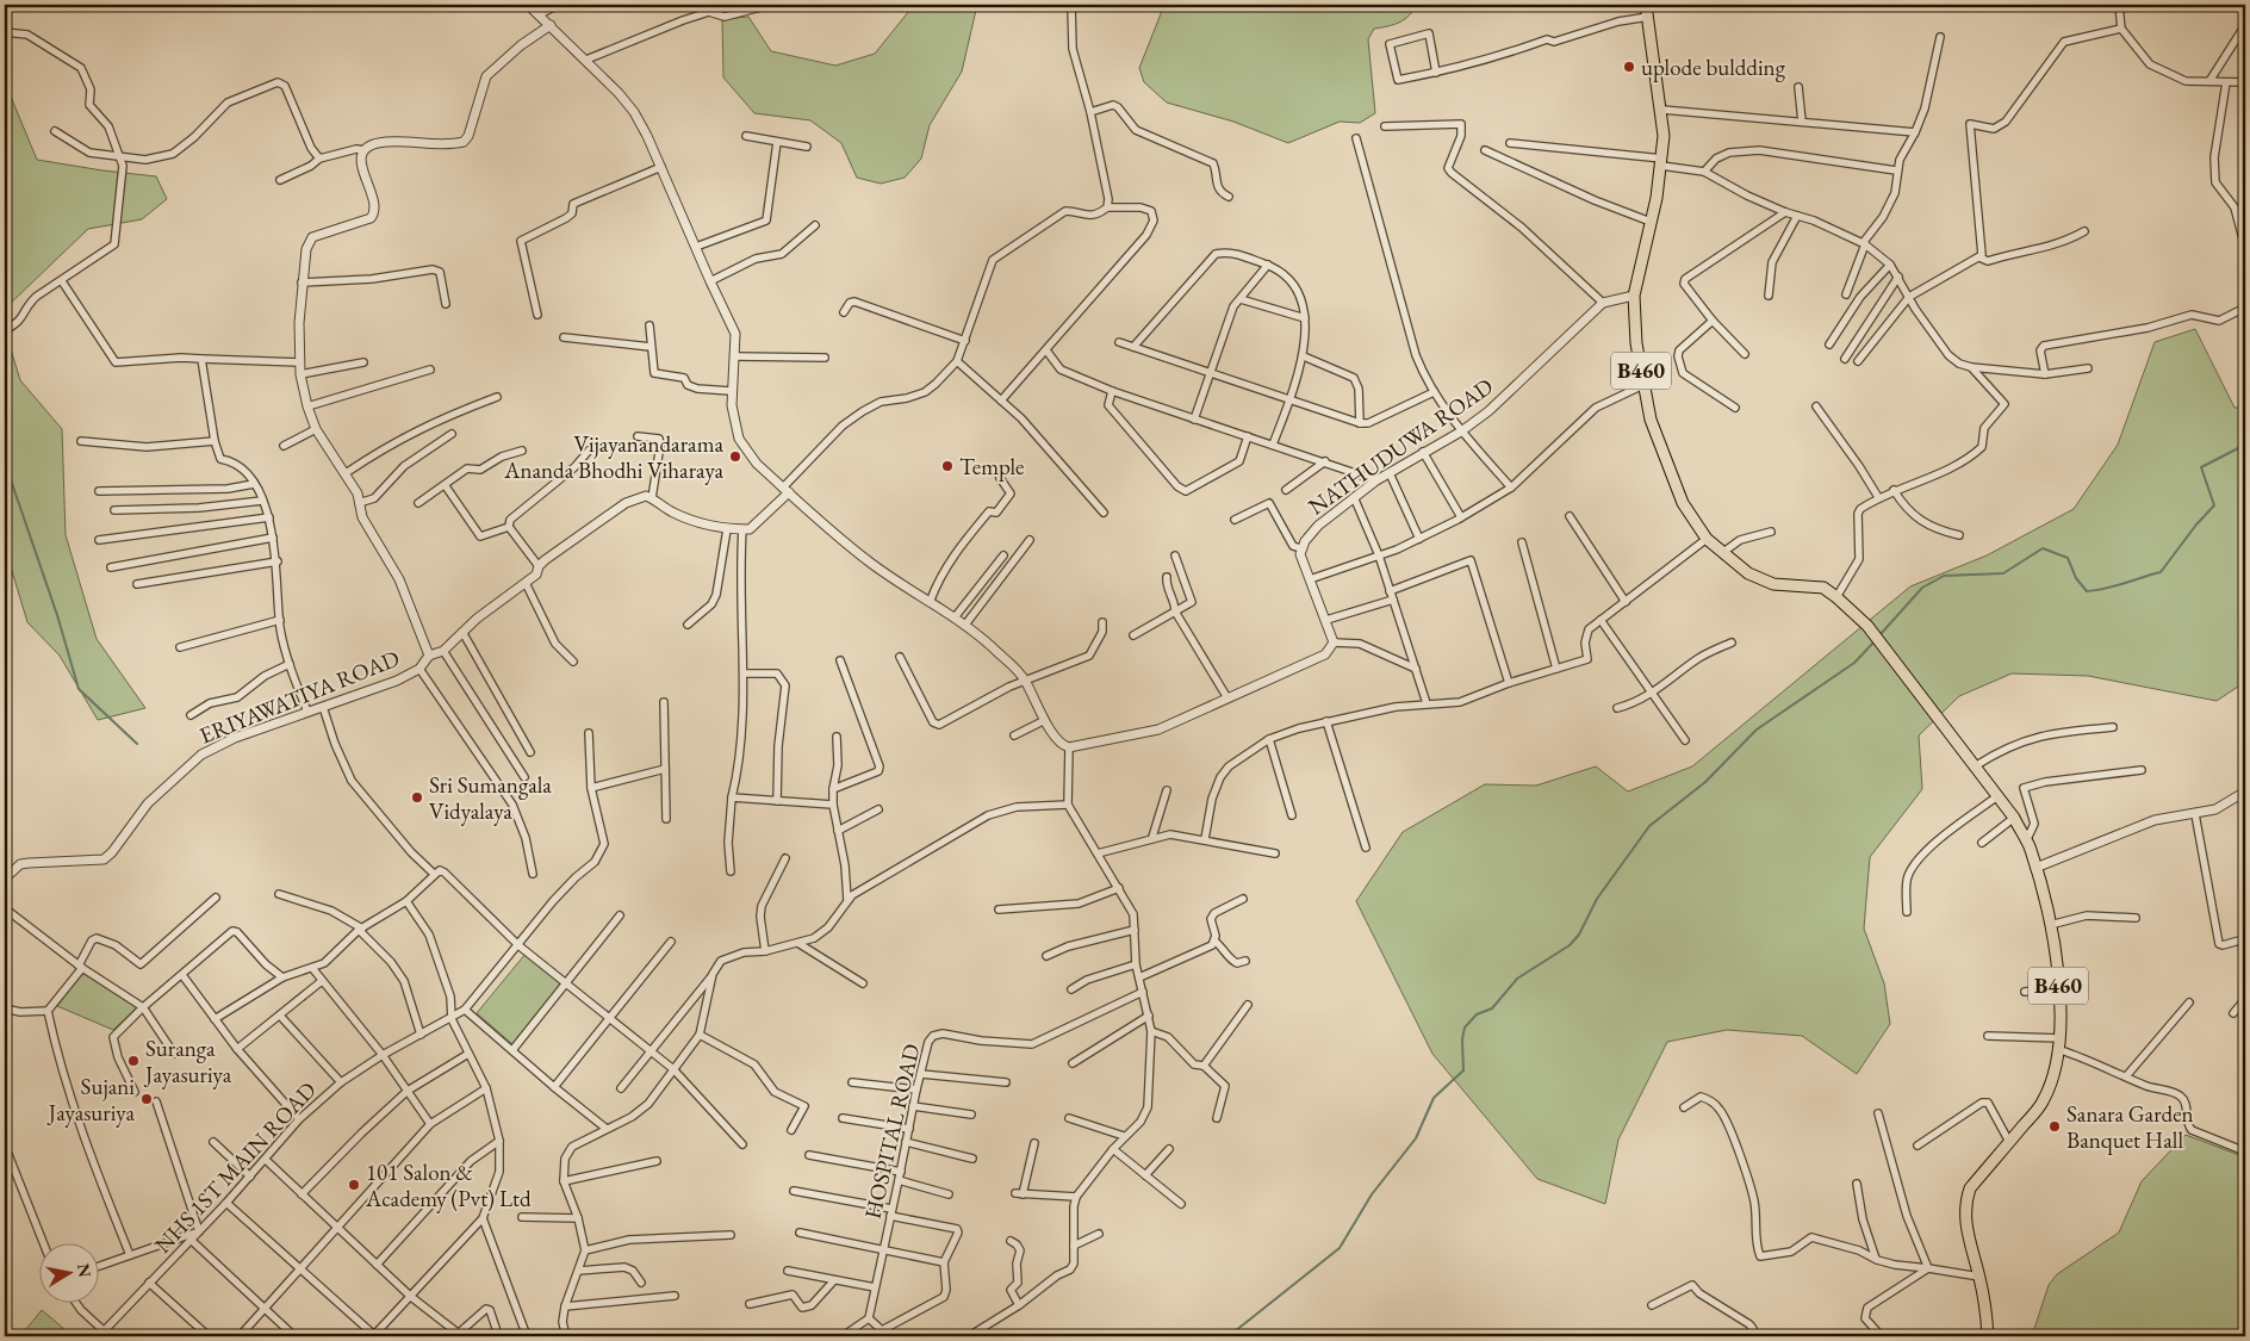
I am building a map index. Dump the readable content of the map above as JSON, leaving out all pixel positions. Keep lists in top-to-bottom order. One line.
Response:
{"streets":{"main road":["B460"],"street":["NATHUDUWA ROAD","ERIYAWATIYA ROAD","HOSPITAL ROAD","NHS 1ST MAIN ROAD"]},"places":["uplode buldding","Vijayanandarama Ananda Bhodhi Viharaya","Temple","Sri Sumangala Vidyalaya","Suranga Jayasuriya","Sujani Jayasuriya","Sanara Garden Banquet Hall","101 Salon & Academy (Pvt) Ltd"],"north":"right"}
